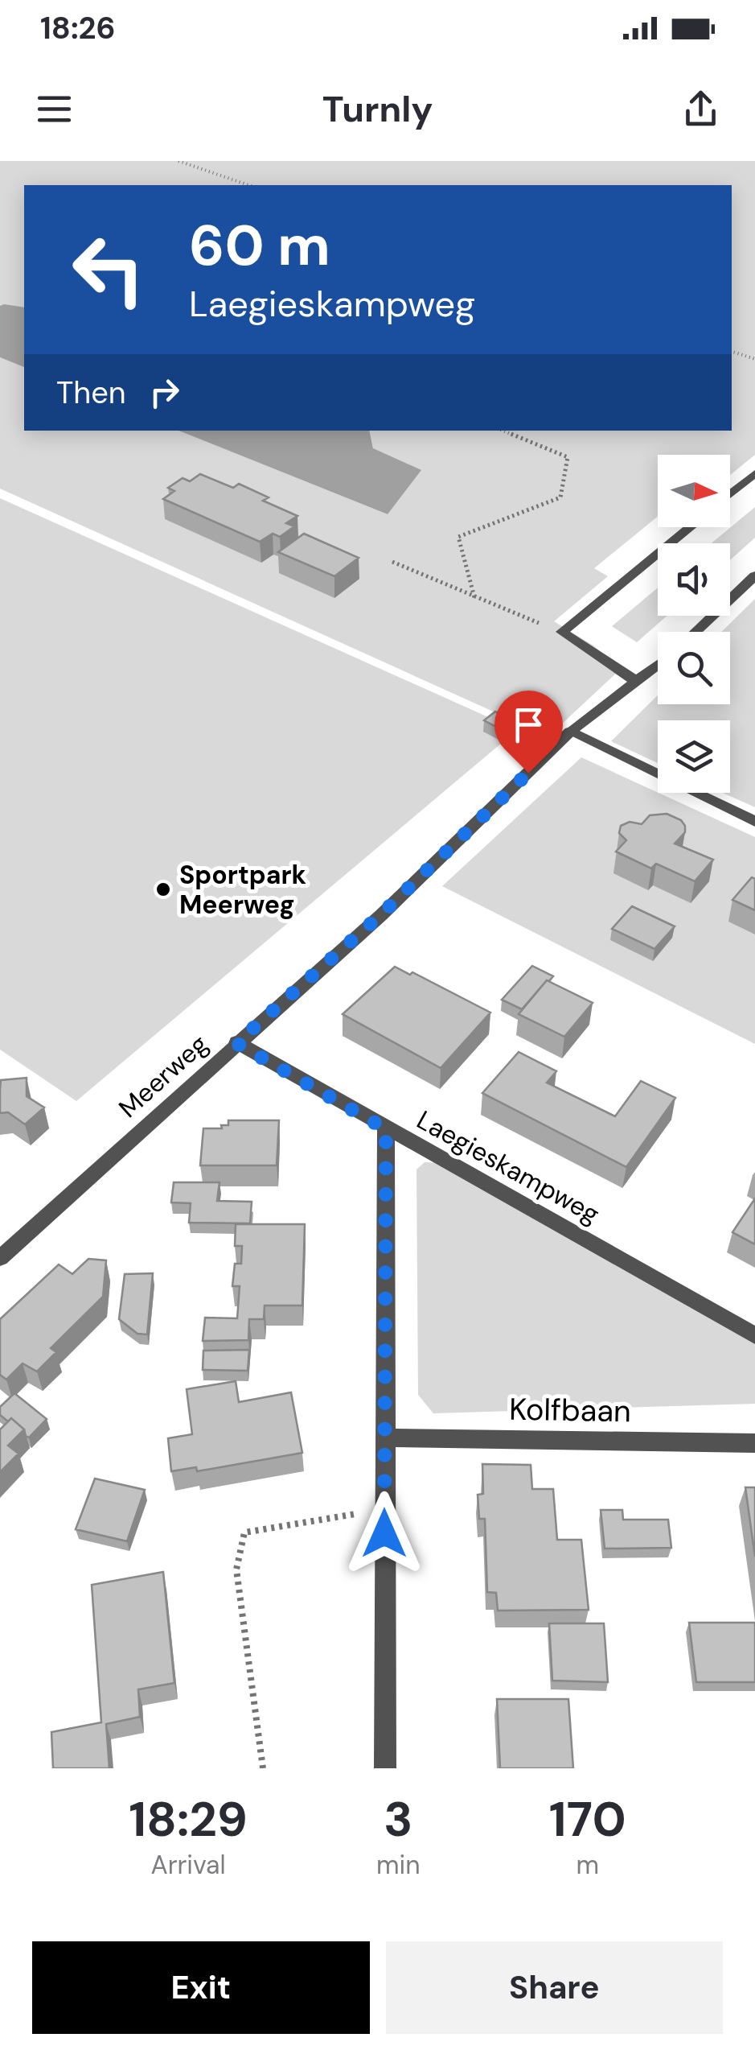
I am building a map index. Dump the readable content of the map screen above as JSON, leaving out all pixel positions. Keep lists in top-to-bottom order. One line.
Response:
{"streets":{"street":["Meerweg","Laegieskampweg","Kolfbaan"]},"crossings":[["Meerweg","Laegieskampweg"]],"places":["Sportpark Meerweg"],"north":"right","page":{"status":"18:26","header":"Turnly","turn":["60 m","Laegieskampweg"],"then":"Then","eta":["18:29","Arrival","3","min","170","m"],"buttons":["Exit","Share"]}}
